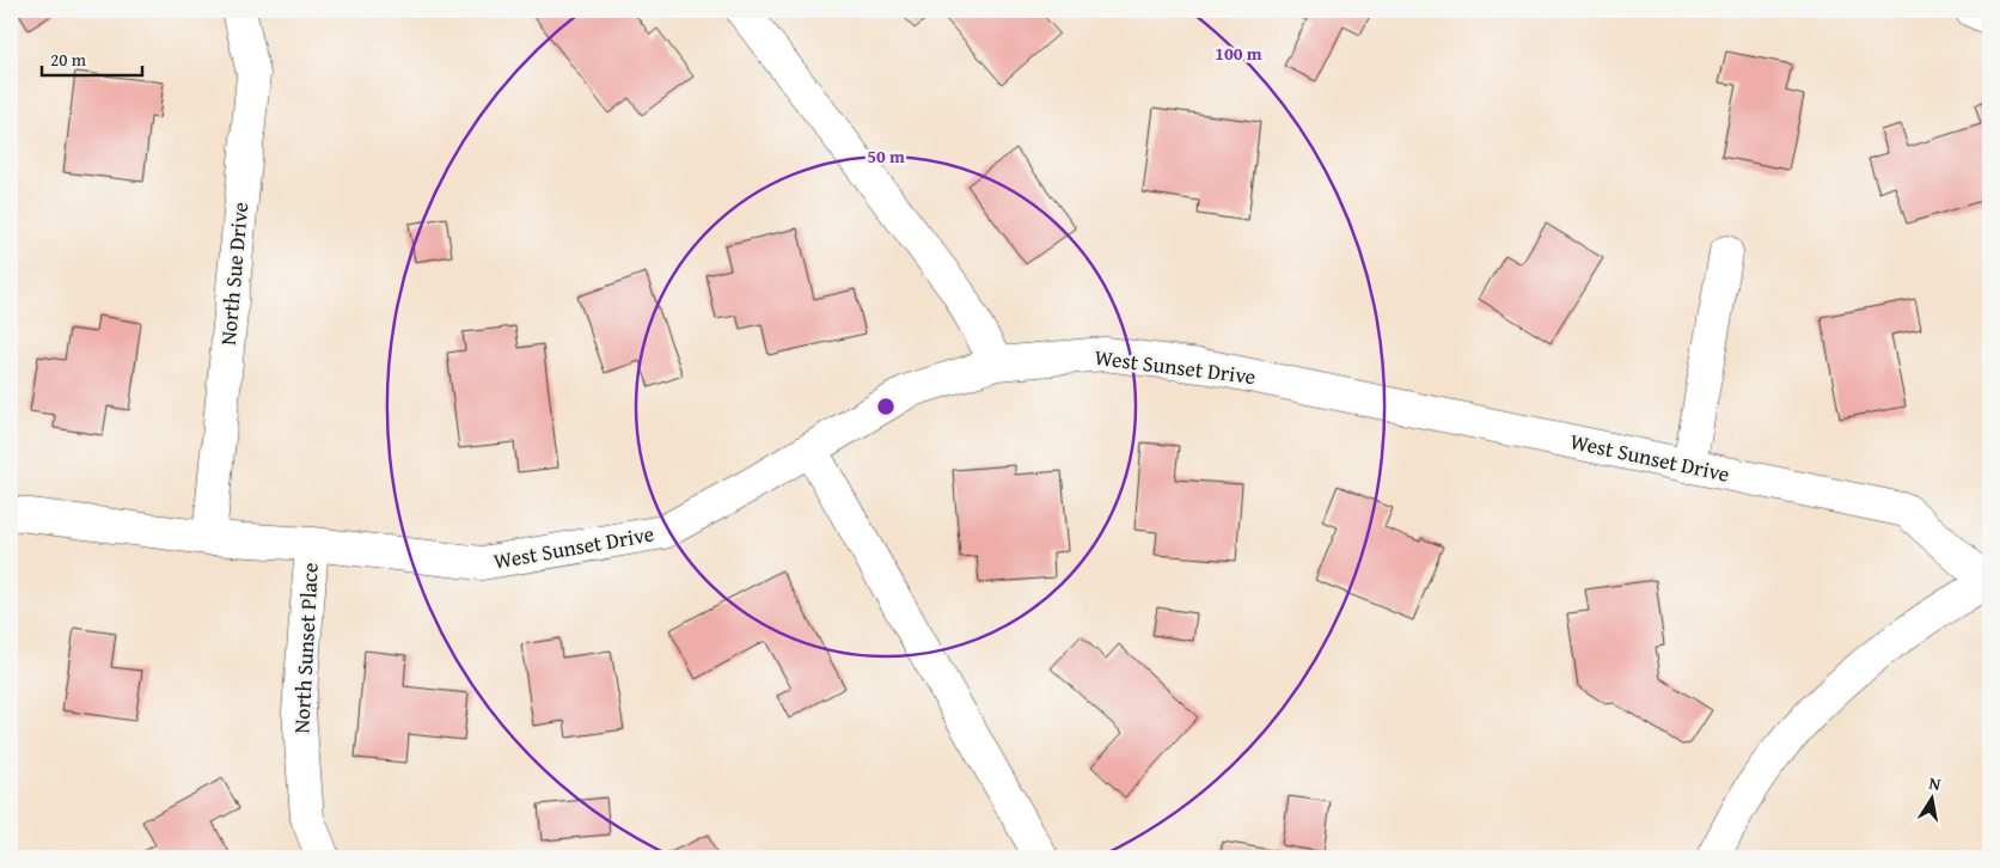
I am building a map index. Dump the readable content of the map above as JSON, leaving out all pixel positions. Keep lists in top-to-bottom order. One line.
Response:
{"streets":{"street":["North Sue Drive","West Sunset Drive","North Sunset Place"]},"crossings":[["North Sue Drive","West Sunset Drive"],["West Sunset Drive","North Sunset Place"]],"scale_bar":"20 m","north":"top","rings":["100 m","50 m"]}
